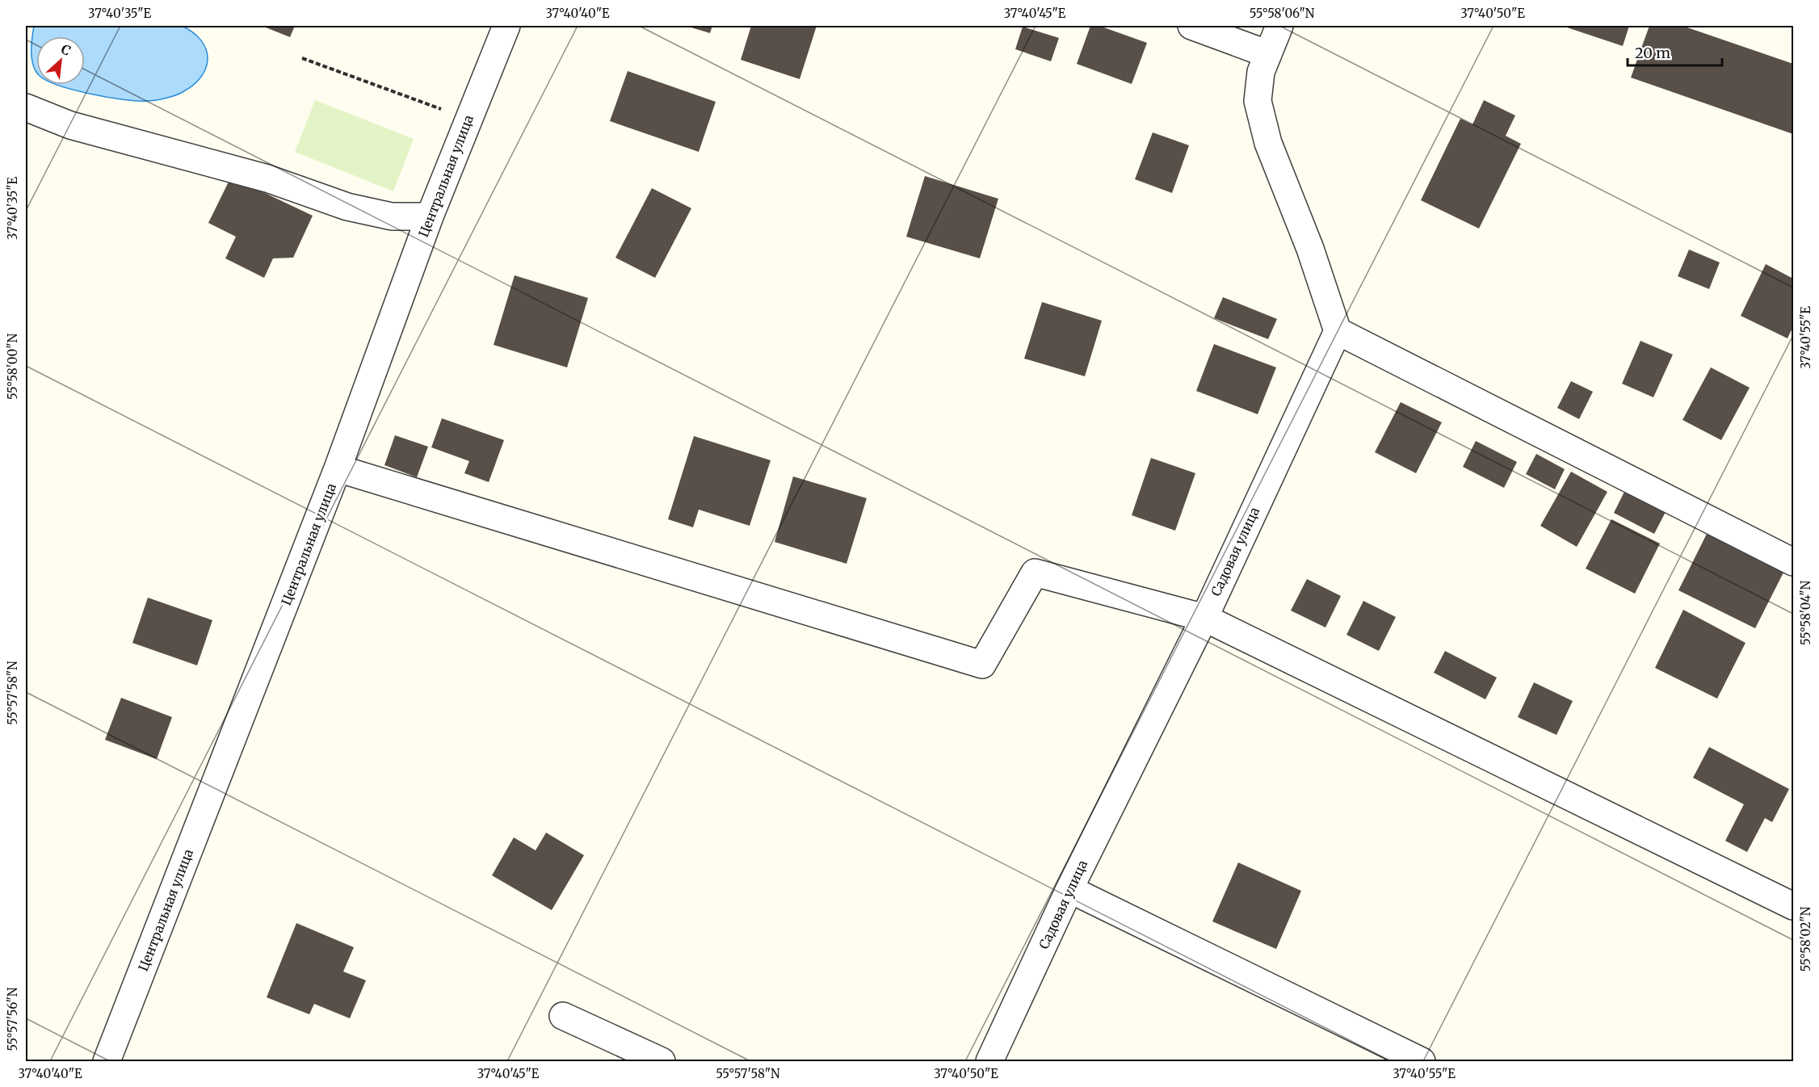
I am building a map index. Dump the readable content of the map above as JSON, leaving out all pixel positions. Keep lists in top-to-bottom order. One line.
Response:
{"streets":{"street":["Центральная улица","Садовая улица"]},"scale_bar":"20 m","north":"top right","coordinates":["37°40'35\"E","37°40'40\"E","37°40'45\"E","55°58'06\"N","37°40'50\"E","37°40'55\"E","55°58'00\"N","55°58'04\"N","55°57'58\"N","55°58'02\"N","55°57'56\"N"]}
